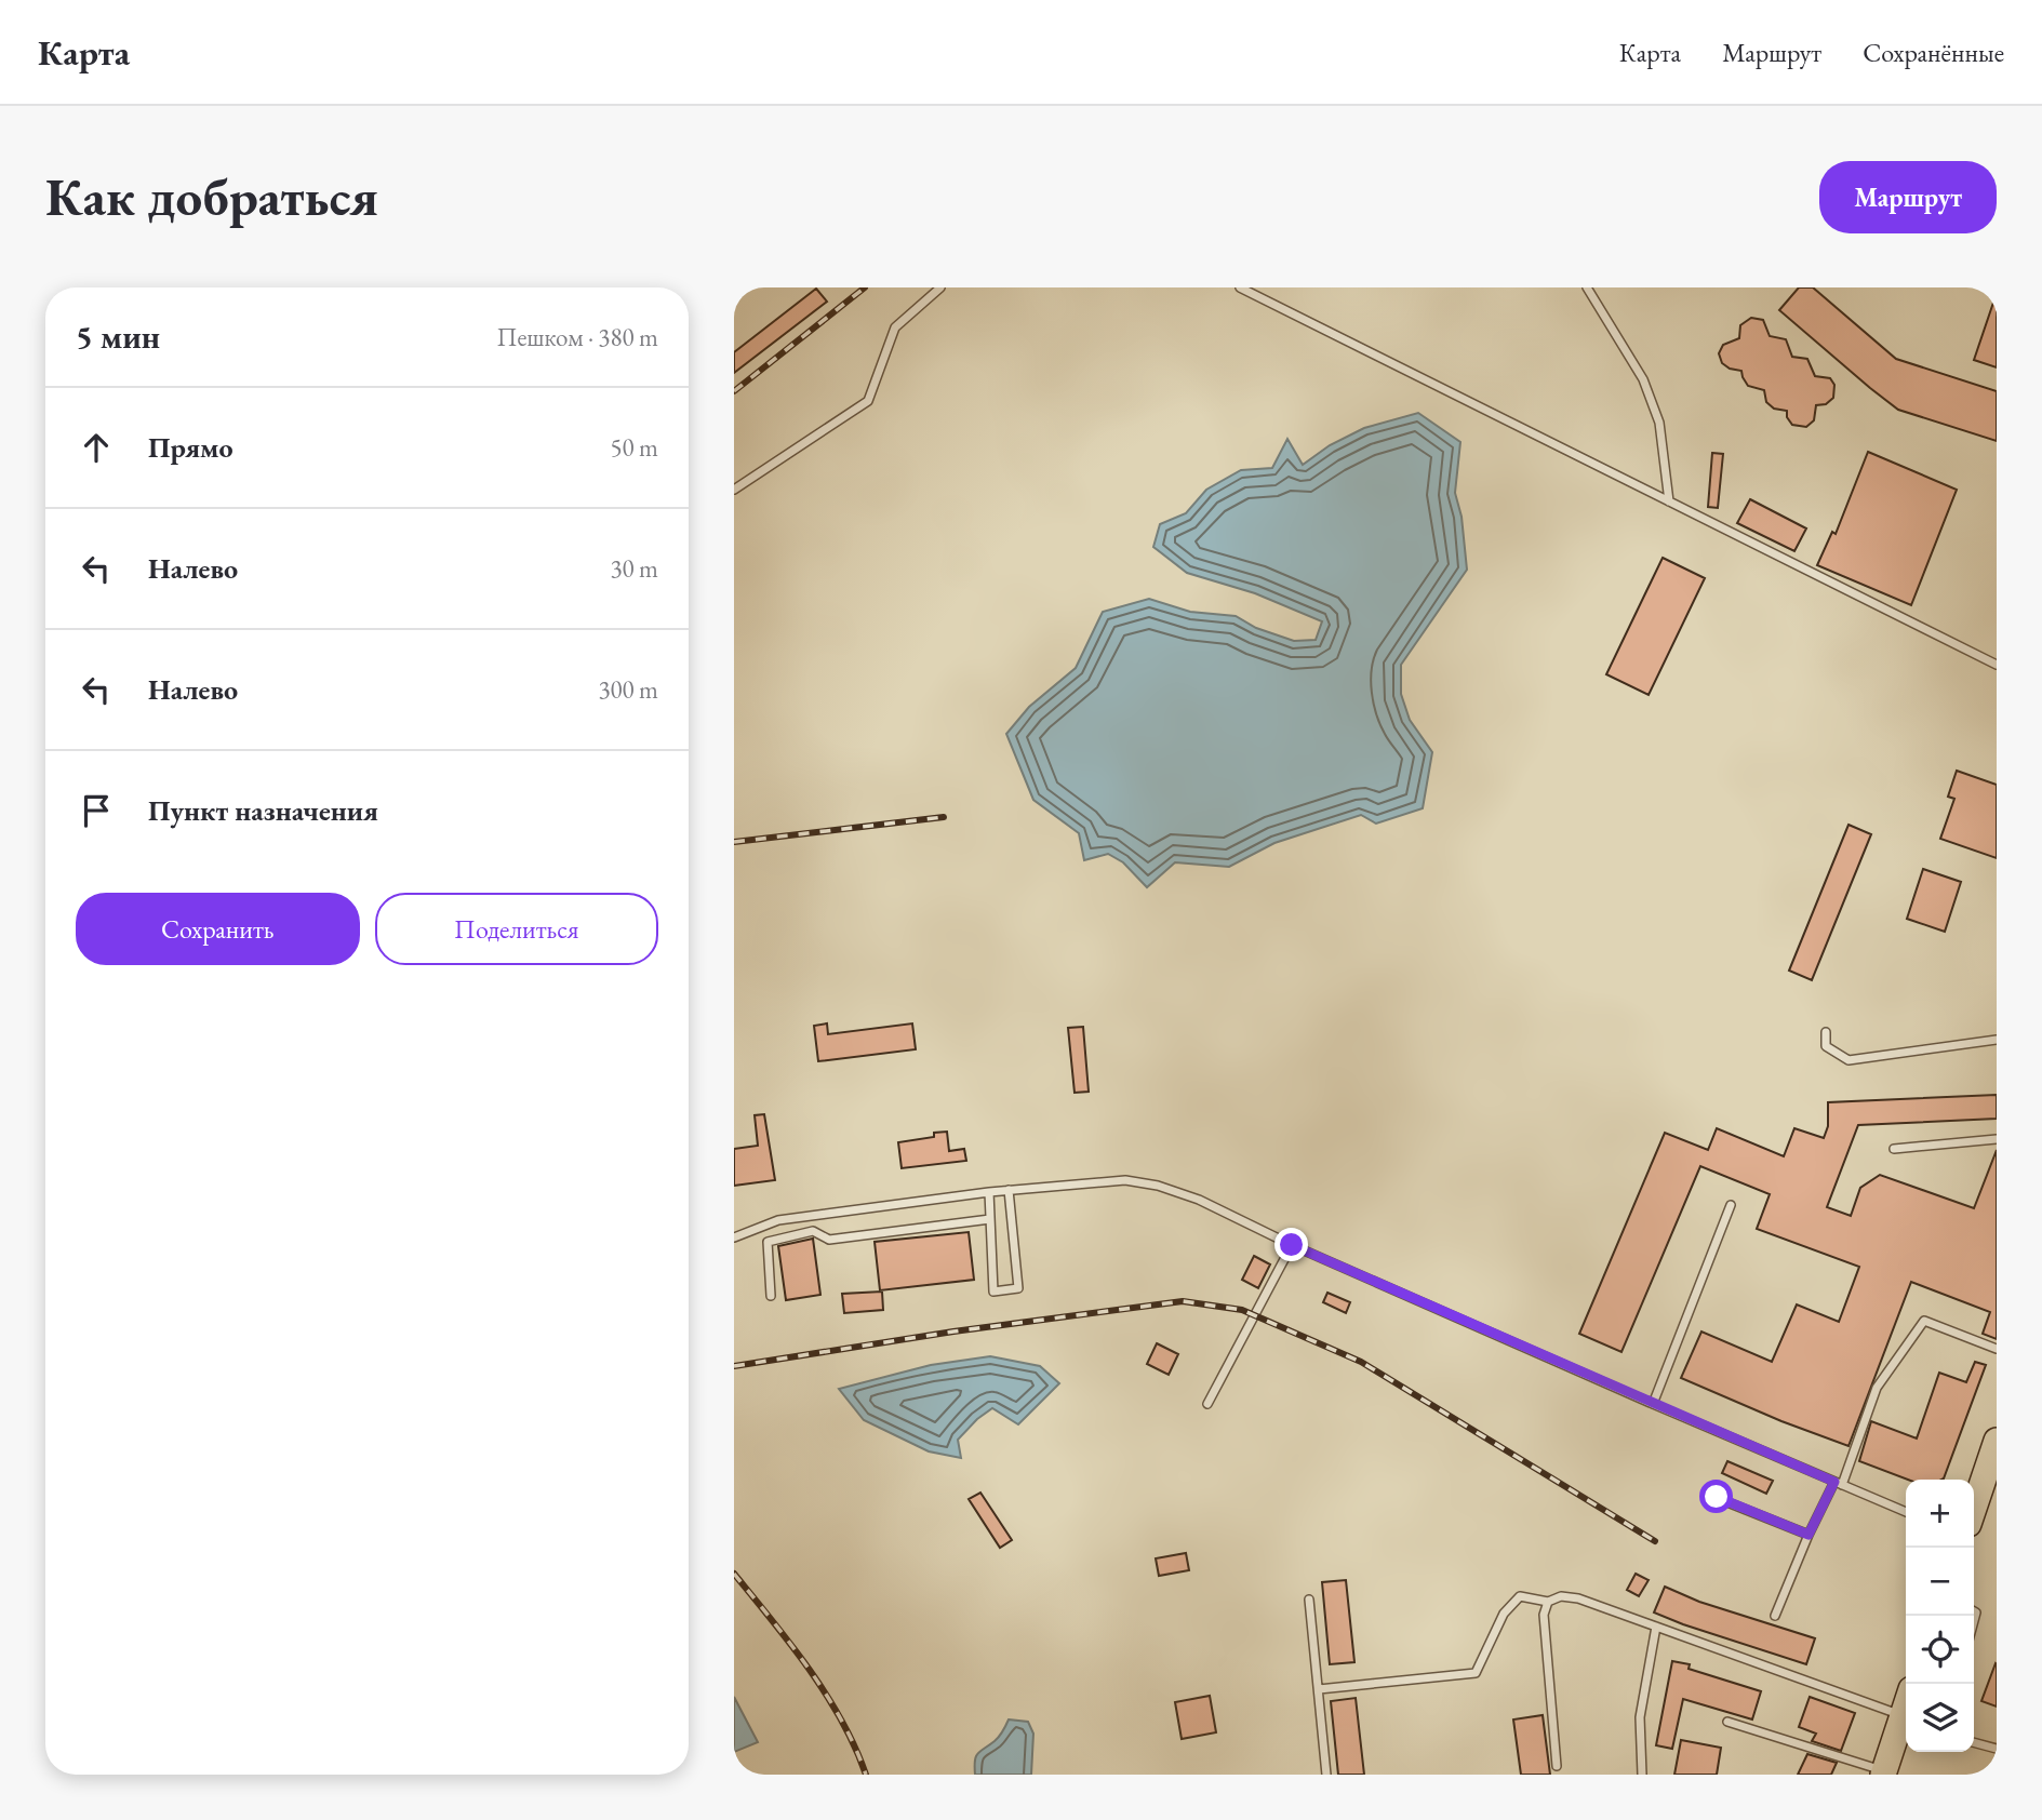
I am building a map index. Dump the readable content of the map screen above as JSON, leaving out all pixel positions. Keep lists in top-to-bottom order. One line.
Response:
{"page":{"header":"Карта","nav":["Карта","Маршрут","Сохранённые"],"buttons":["Маршрут",["Сохранить","Поделиться"]],"title":"Как добраться","heading":["5 мин","Пешком · 380 m"],"list":[["Прямо","50 m"],["Налево","30 m"],["Налево","300 m"],"Пункт назначения"],"map_buttons":["+","−"]}}
